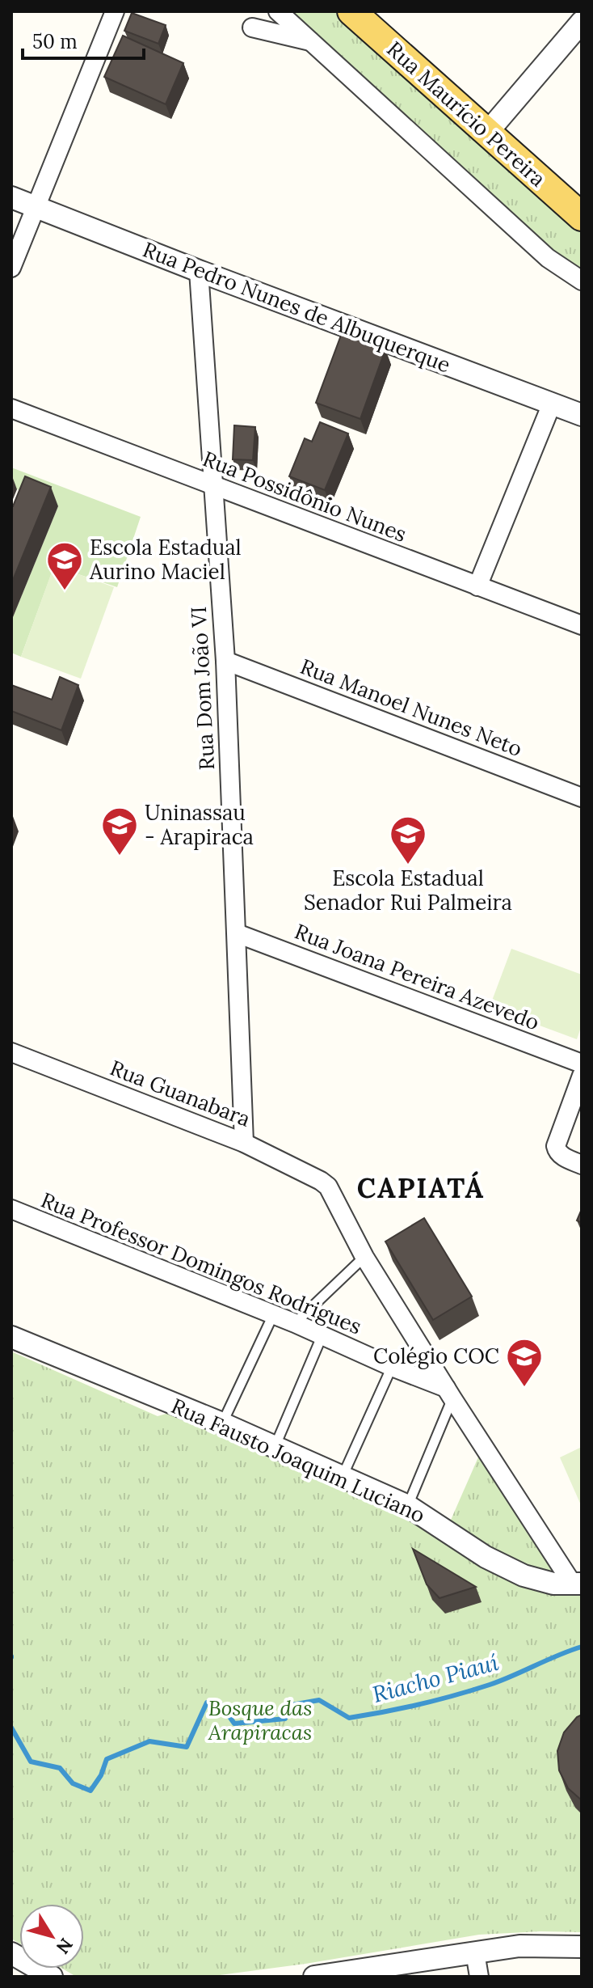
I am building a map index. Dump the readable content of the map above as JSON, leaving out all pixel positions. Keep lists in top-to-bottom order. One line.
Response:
{"streets":{"main road":["Rua Maurício Pereira"],"street":["Rua Pedro Nunes de Albuquerque","Rua Possidônio Nunes","Rua Dom João VI","Rua Manoel Nunes Neto","Rua Joana Pereira Azevedo","Rua Guanabara","Rua Professor Domingos Rodrigues","Rua Fausto Joaquim Luciano"]},"crossings":[["Rua Pedro Nunes de Albuquerque","Rua Dom João VI"],["Rua Possidônio Nunes","Rua Dom João VI"],["Rua Dom João VI","Rua Manoel Nunes Neto"],["Rua Dom João VI","Rua Joana Pereira Azevedo"],["Rua Dom João VI","Rua Guanabara"]],"districts":["CAPIATÁ"],"water":["Riacho Piauí"],"parks":["Bosque das Arapiracas"],"places":{"school or university":["Escola Estadual Aurino Maciel","Uninassau - Arapiraca","Escola Estadual Senador Rui Palmeira","Colégio COC"]},"scale_bar":"50 m","north":"bottom right"}
